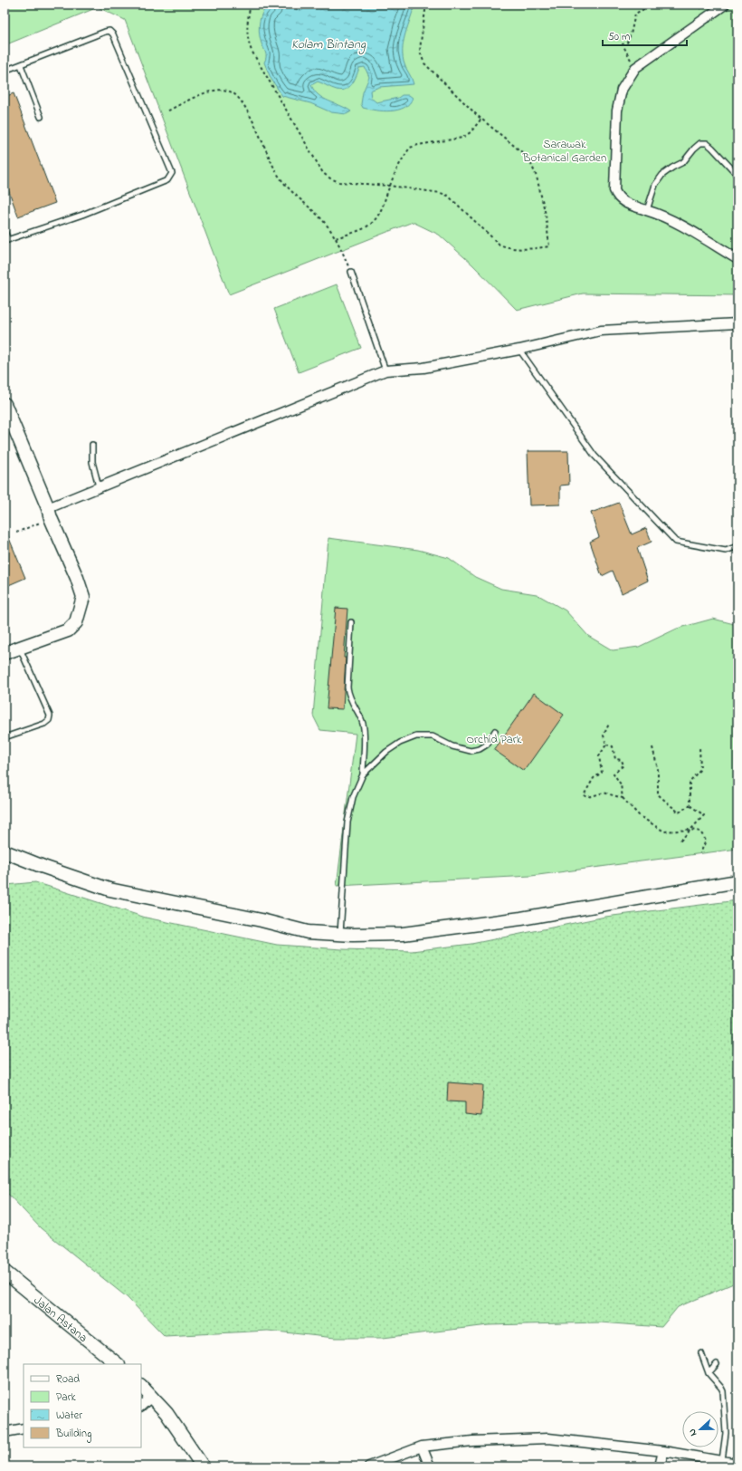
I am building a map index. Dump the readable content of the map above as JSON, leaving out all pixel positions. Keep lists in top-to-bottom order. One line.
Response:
{"streets":{"street":["Jalan Astana"]},"water":["Kolam Bintang"],"parks":["Sarawak Botanical Garden","Orchid Park"],"legend":["Road","Park","Water","Building"],"scale_bar":"50 m","north":"left"}
